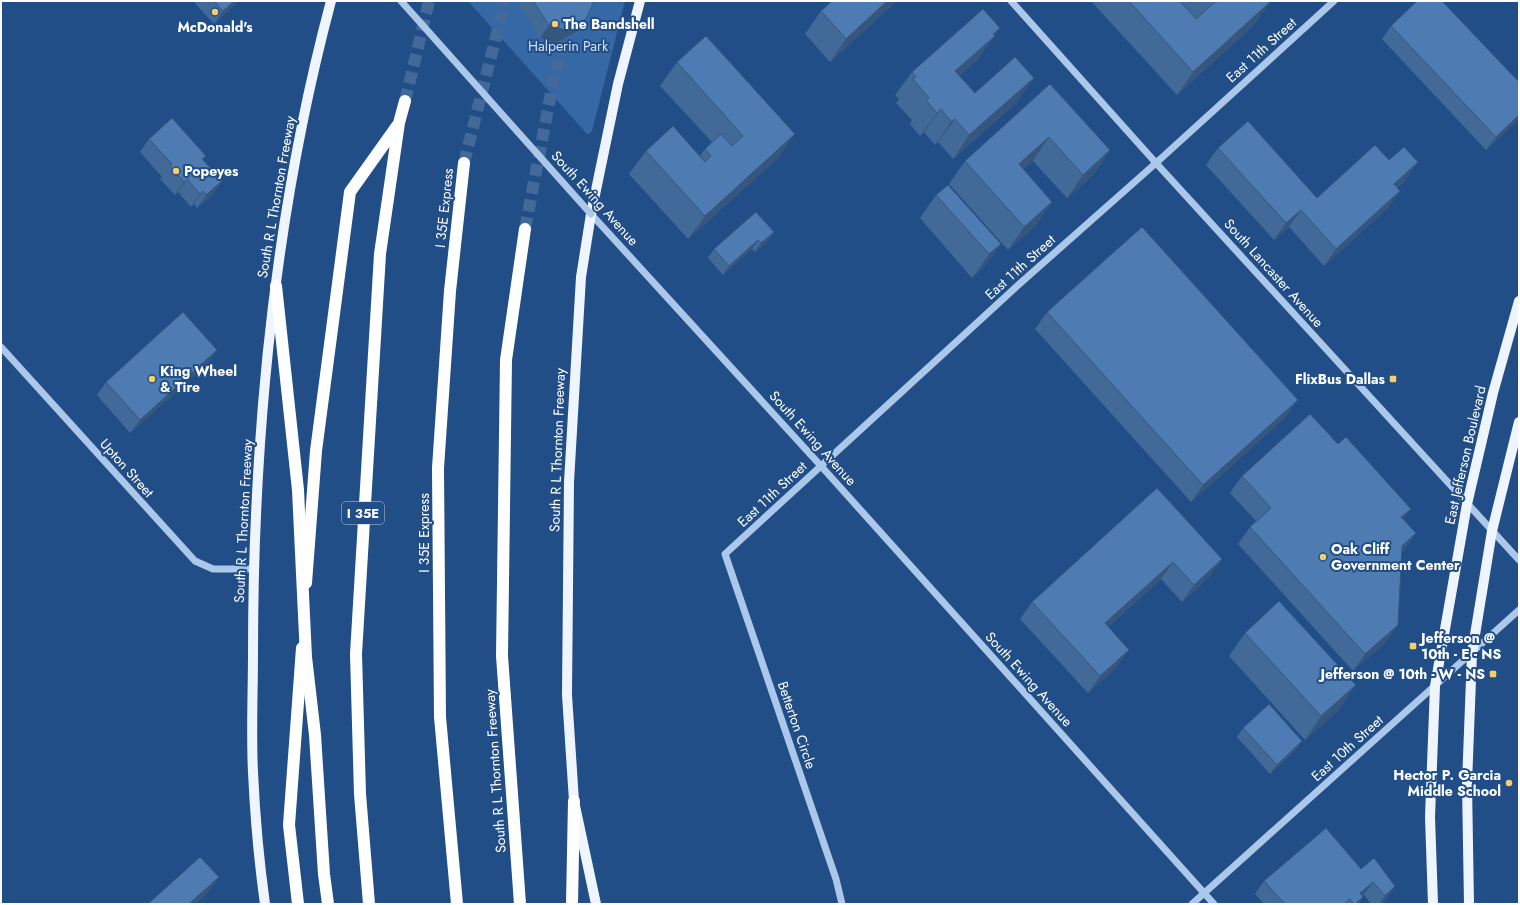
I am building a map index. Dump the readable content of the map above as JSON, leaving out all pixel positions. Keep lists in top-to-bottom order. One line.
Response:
{"streets":{"highway":["South R L Thornton Freeway","I 35E Express","I 35E"],"main road":["East Jefferson Boulevard"],"street":["East 11th Street","South Ewing Avenue","South Lancaster Avenue","Upton Street","Betterton Circle","East 10th Street"]},"crossings":[["East 11th Street","South Ewing Avenue"],["East 11th Street","South Lancaster Avenue"],["East 11th Street","Betterton Circle"],["South R L Thornton Freeway","South Ewing Avenue"],["South R L Thornton Freeway","Upton Street"],["South Ewing Avenue","East 10th Street"],["South Lancaster Avenue","East Jefferson Boulevard"],["East Jefferson Boulevard","East 10th Street"]],"parks":["Halperin Park"],"places":{"other":["McDonald's","The Bandshell","Popeyes","King Wheel & Tire","Oak Cliff Government Center","Hector P. Garcia Middle School"],"transit":["FlixBus Dallas","Jefferson @ 10th - E - NS","Jefferson @ 10th - W - NS"]}}
